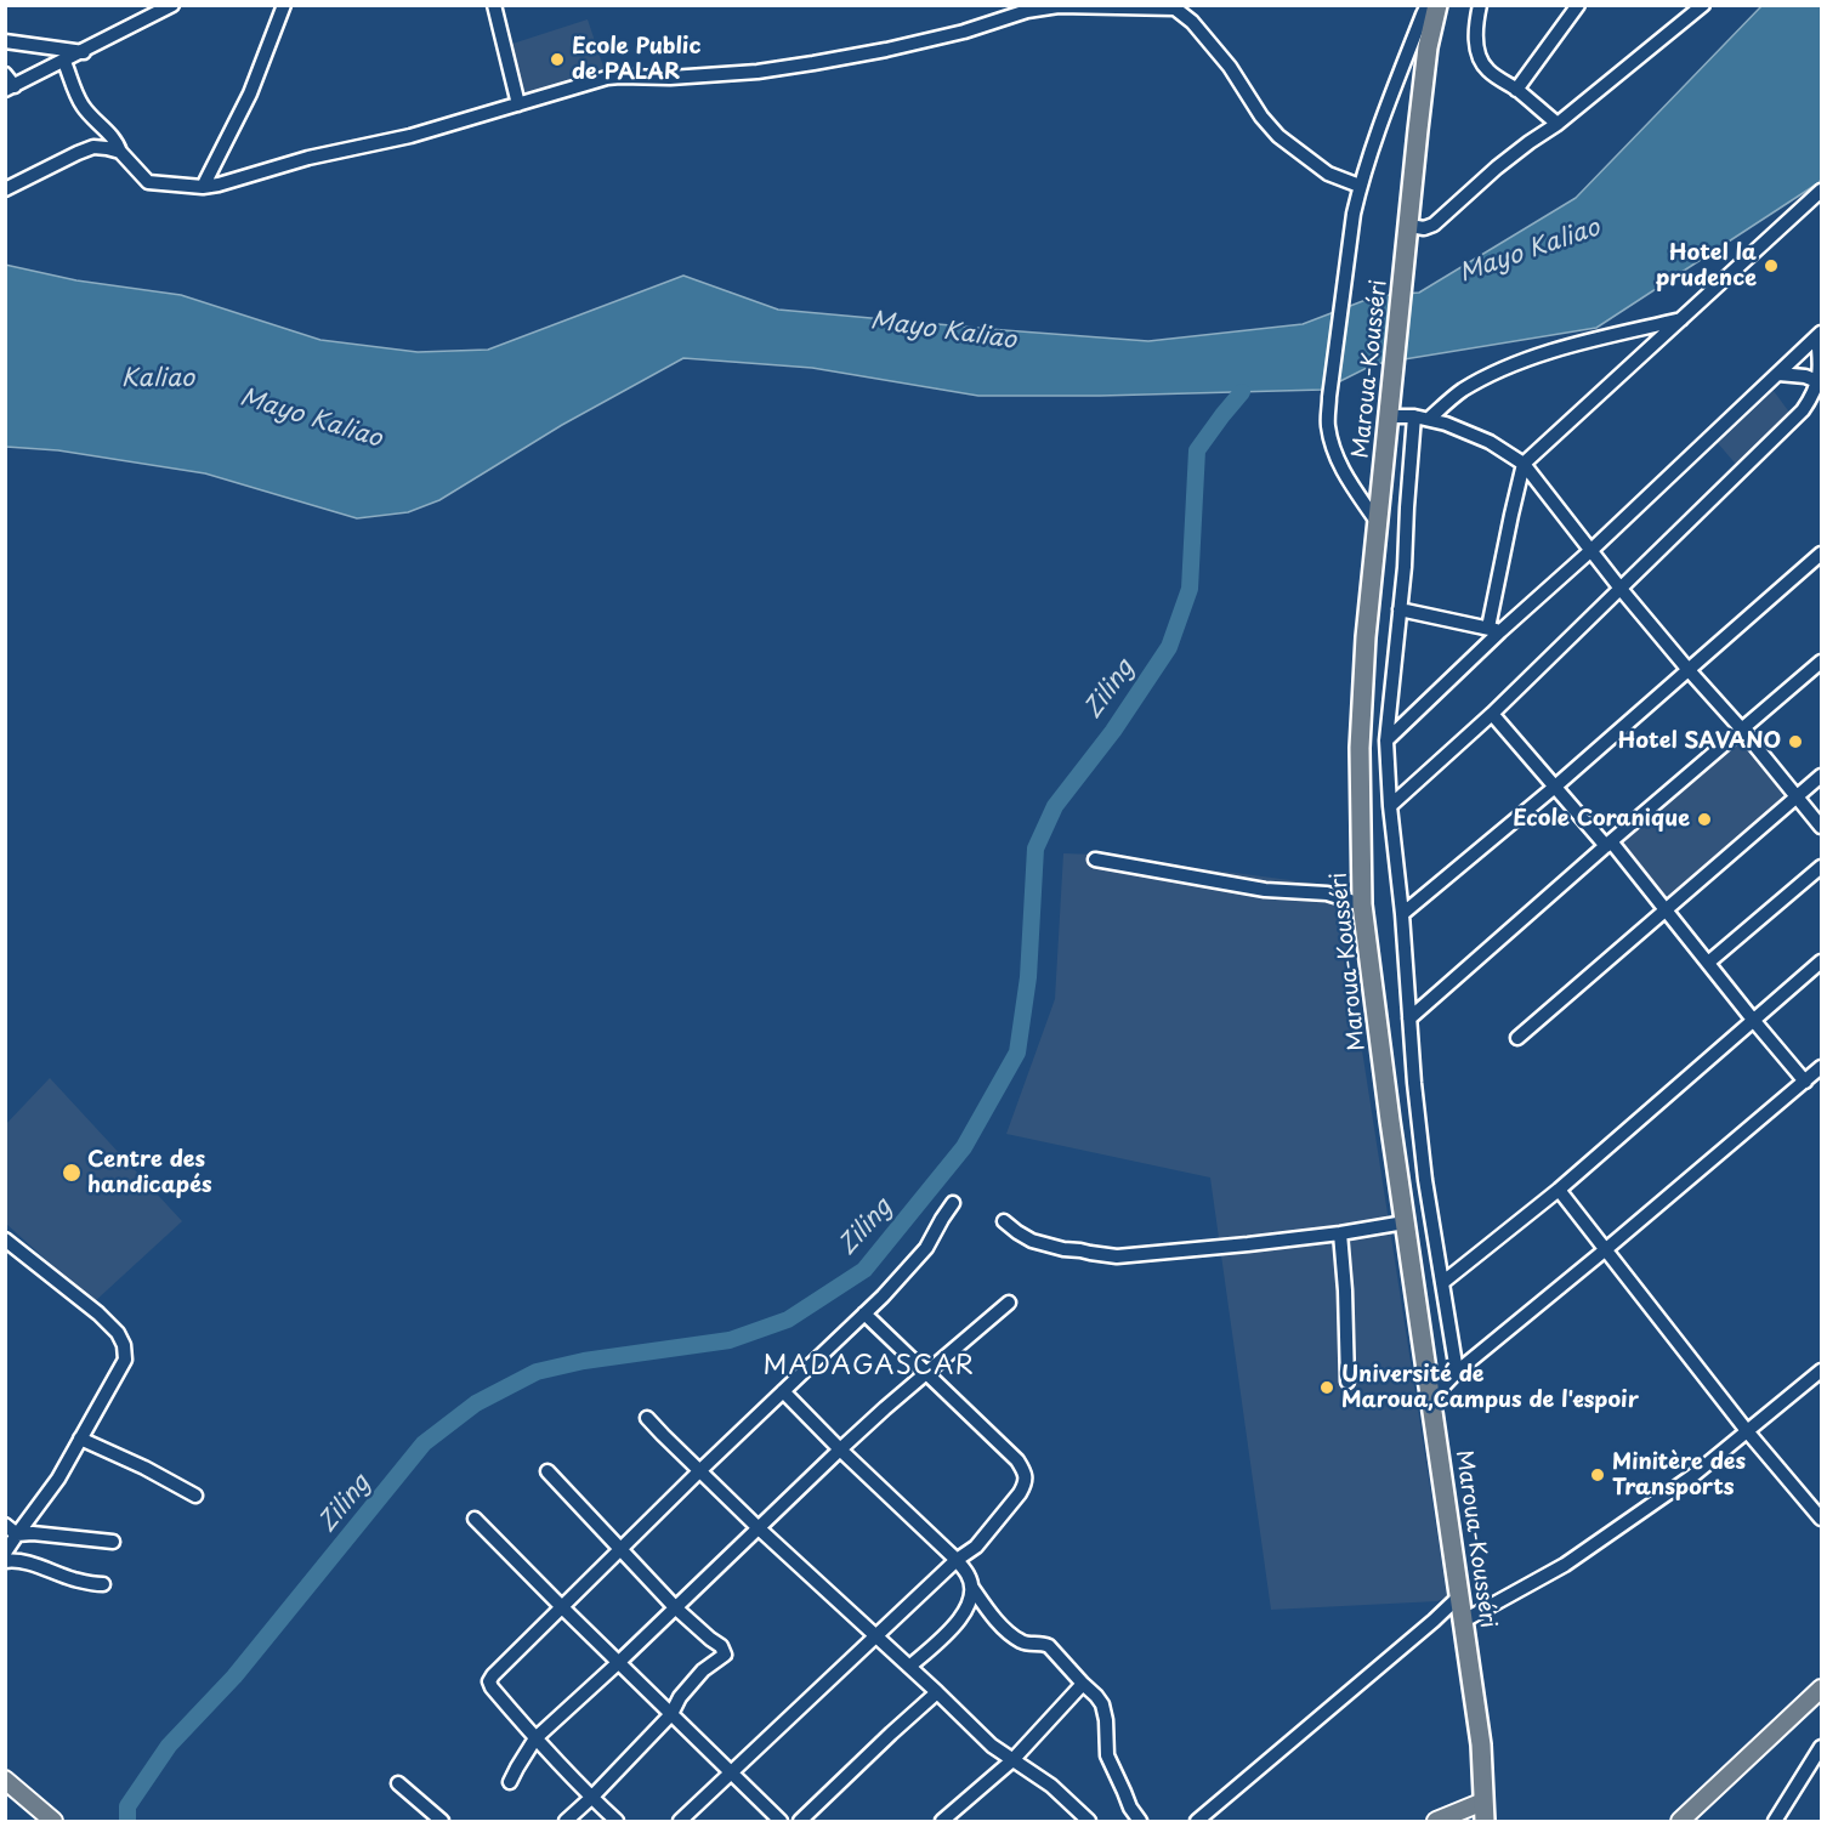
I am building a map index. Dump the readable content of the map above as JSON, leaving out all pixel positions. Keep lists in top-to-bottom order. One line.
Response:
{"streets":{"highway":["Maroua-Kousséri"]},"districts":["MADAGASCAR"],"water":["Mayo Kaliao","Kaliao","Ziling"],"places":["Ecole Public de PALAR","Hotel la prudence","Hotel SAVANO","Ecole Coranique","Centre des handicapés","Université de Maroua,Campus de l'espoir","Minitère des Transports"]}
